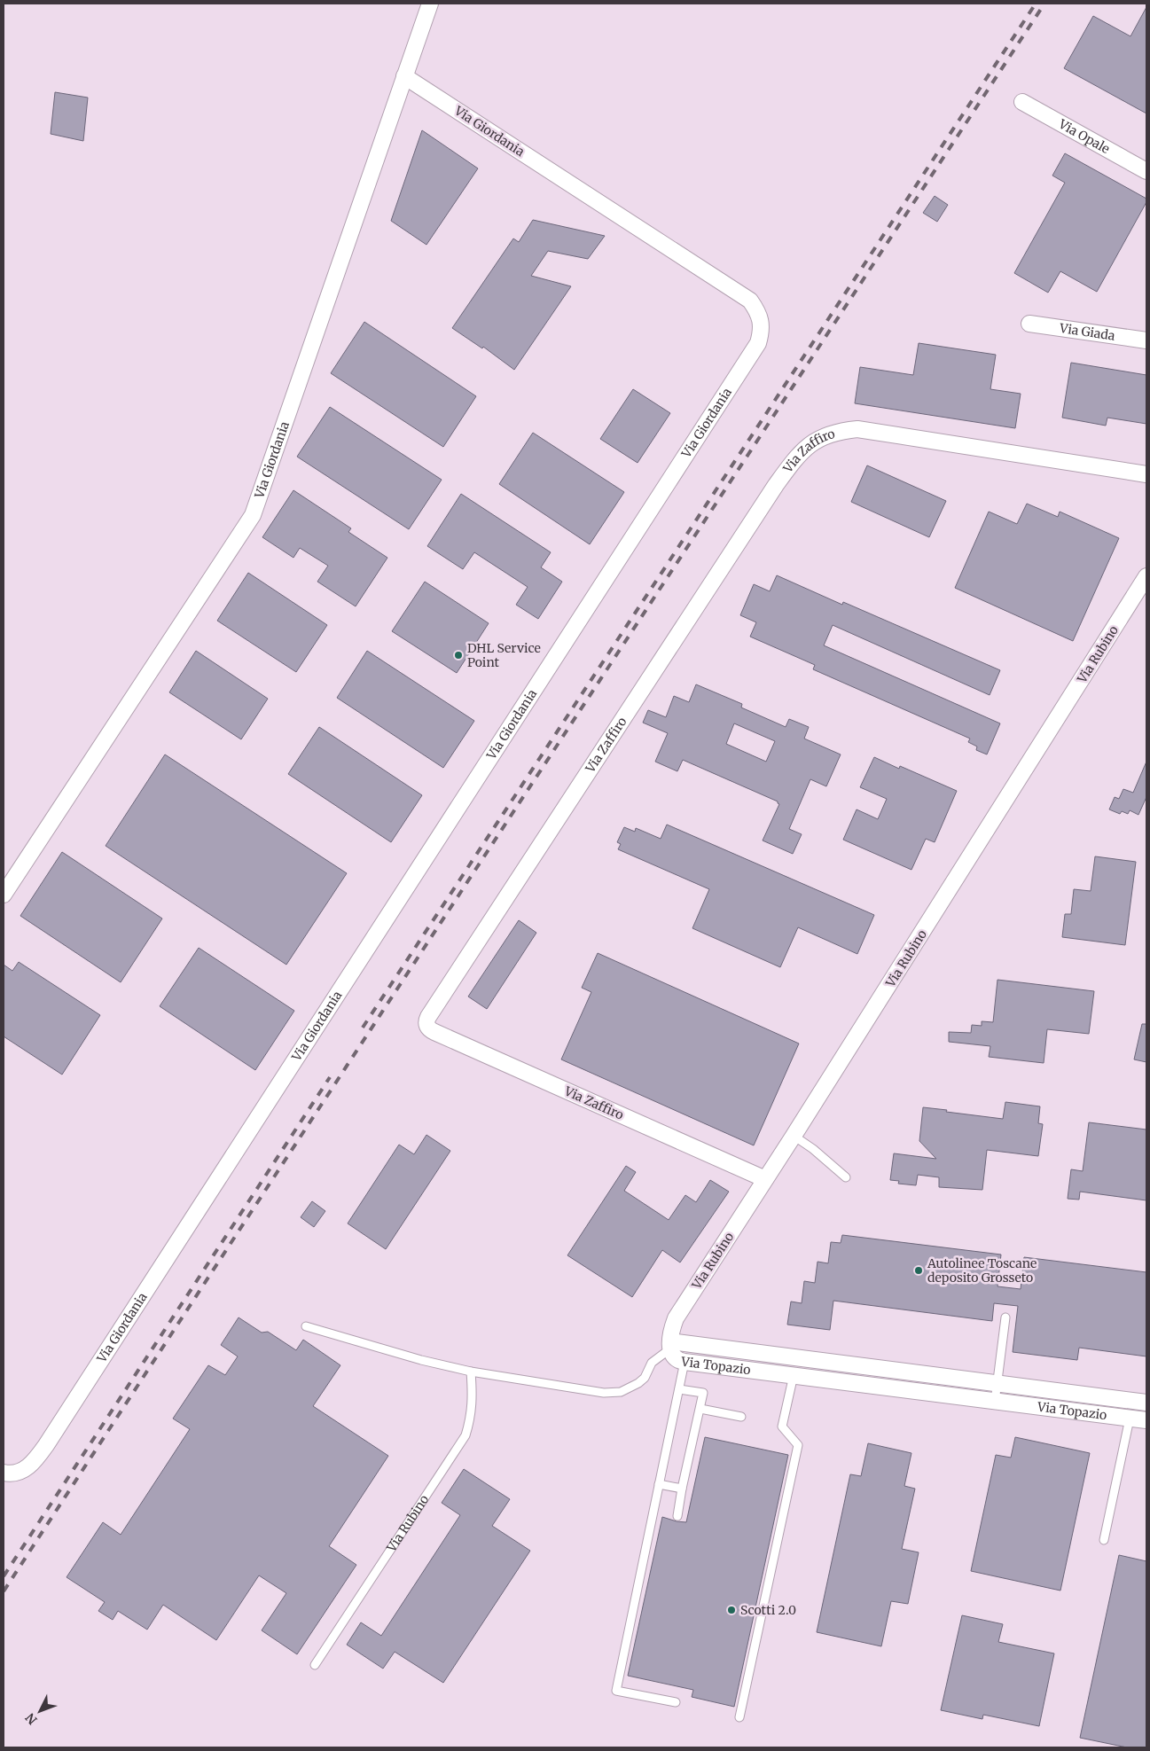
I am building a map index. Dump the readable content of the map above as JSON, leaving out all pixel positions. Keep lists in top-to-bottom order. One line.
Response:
{"streets":{"street":["Via Giordania","Via Opale","Via Giada","Via Zaffiro","Via Rubino","Via Topazio"]},"crossings":[["Via Zaffiro","Via Rubino"],["Via Rubino","Via Topazio"]],"places":["DHL Service Point","Autolinee Toscane deposito Grosseto","Scotti 2.0"],"north":"bottom left"}
